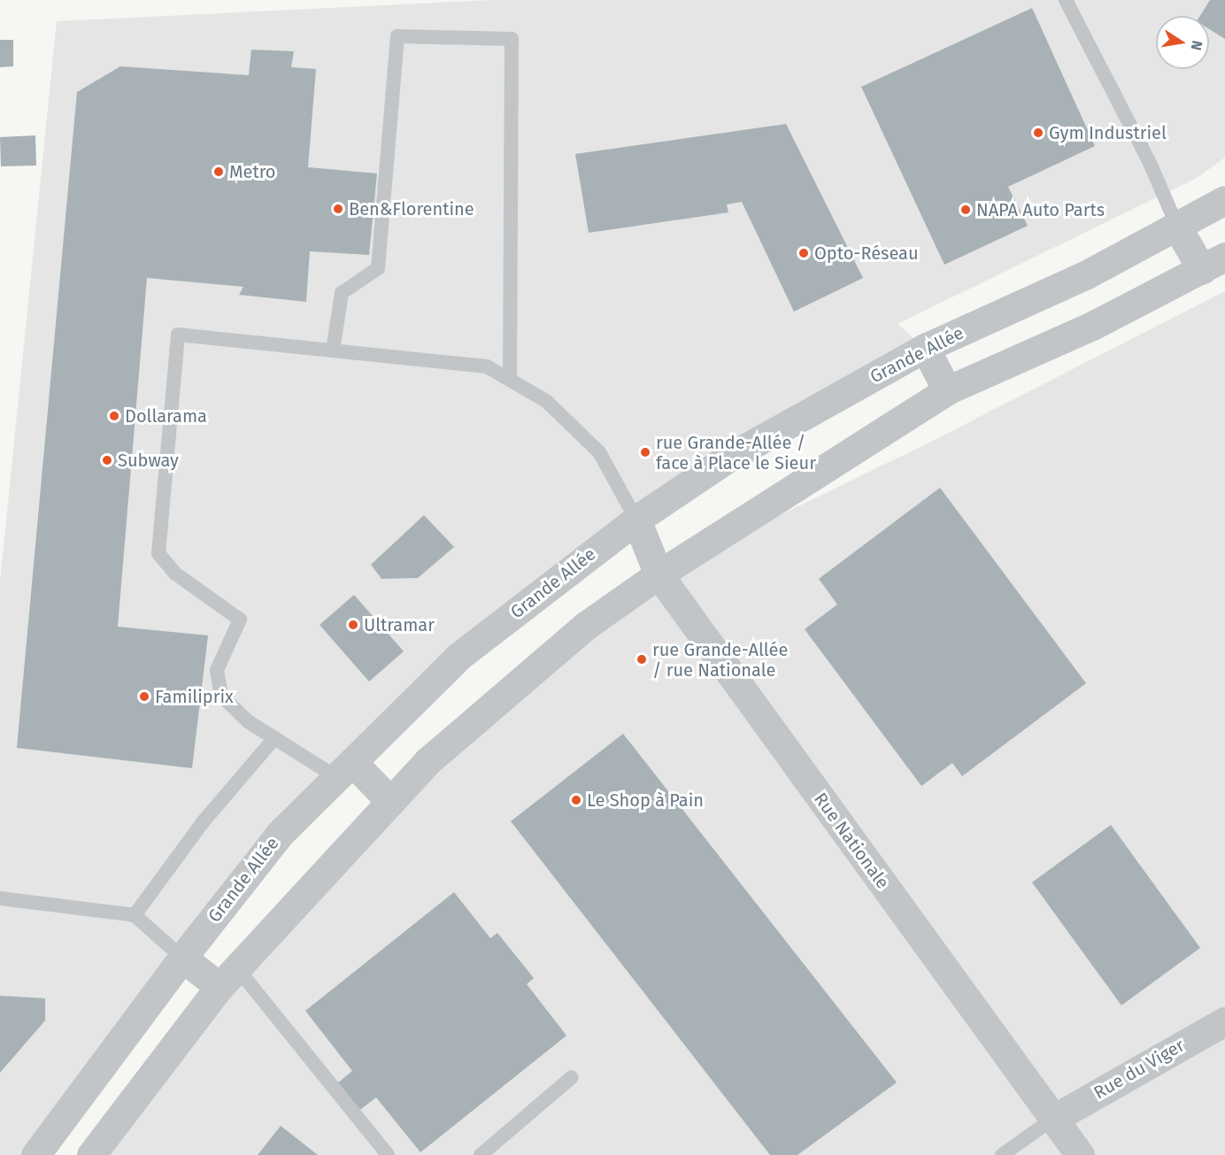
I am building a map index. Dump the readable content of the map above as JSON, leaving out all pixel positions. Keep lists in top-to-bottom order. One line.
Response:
{"streets":{"street":["Grande Allée","Rue Nationale","Rue du Viger"]},"crossings":[["Grande Allée","Rue Nationale"],["Rue Nationale","Rue du Viger"]],"places":["Gym Industriel","Metro","Ben&Florentine","NAPA Auto Parts","Opto-Réseau","Dollarama","rue Grande-Allée / face à Place le Sieur","Subway","Ultramar","rue Grande-Allée / rue Nationale","Familiprix","Le Shop à Pain"],"north":"right"}
